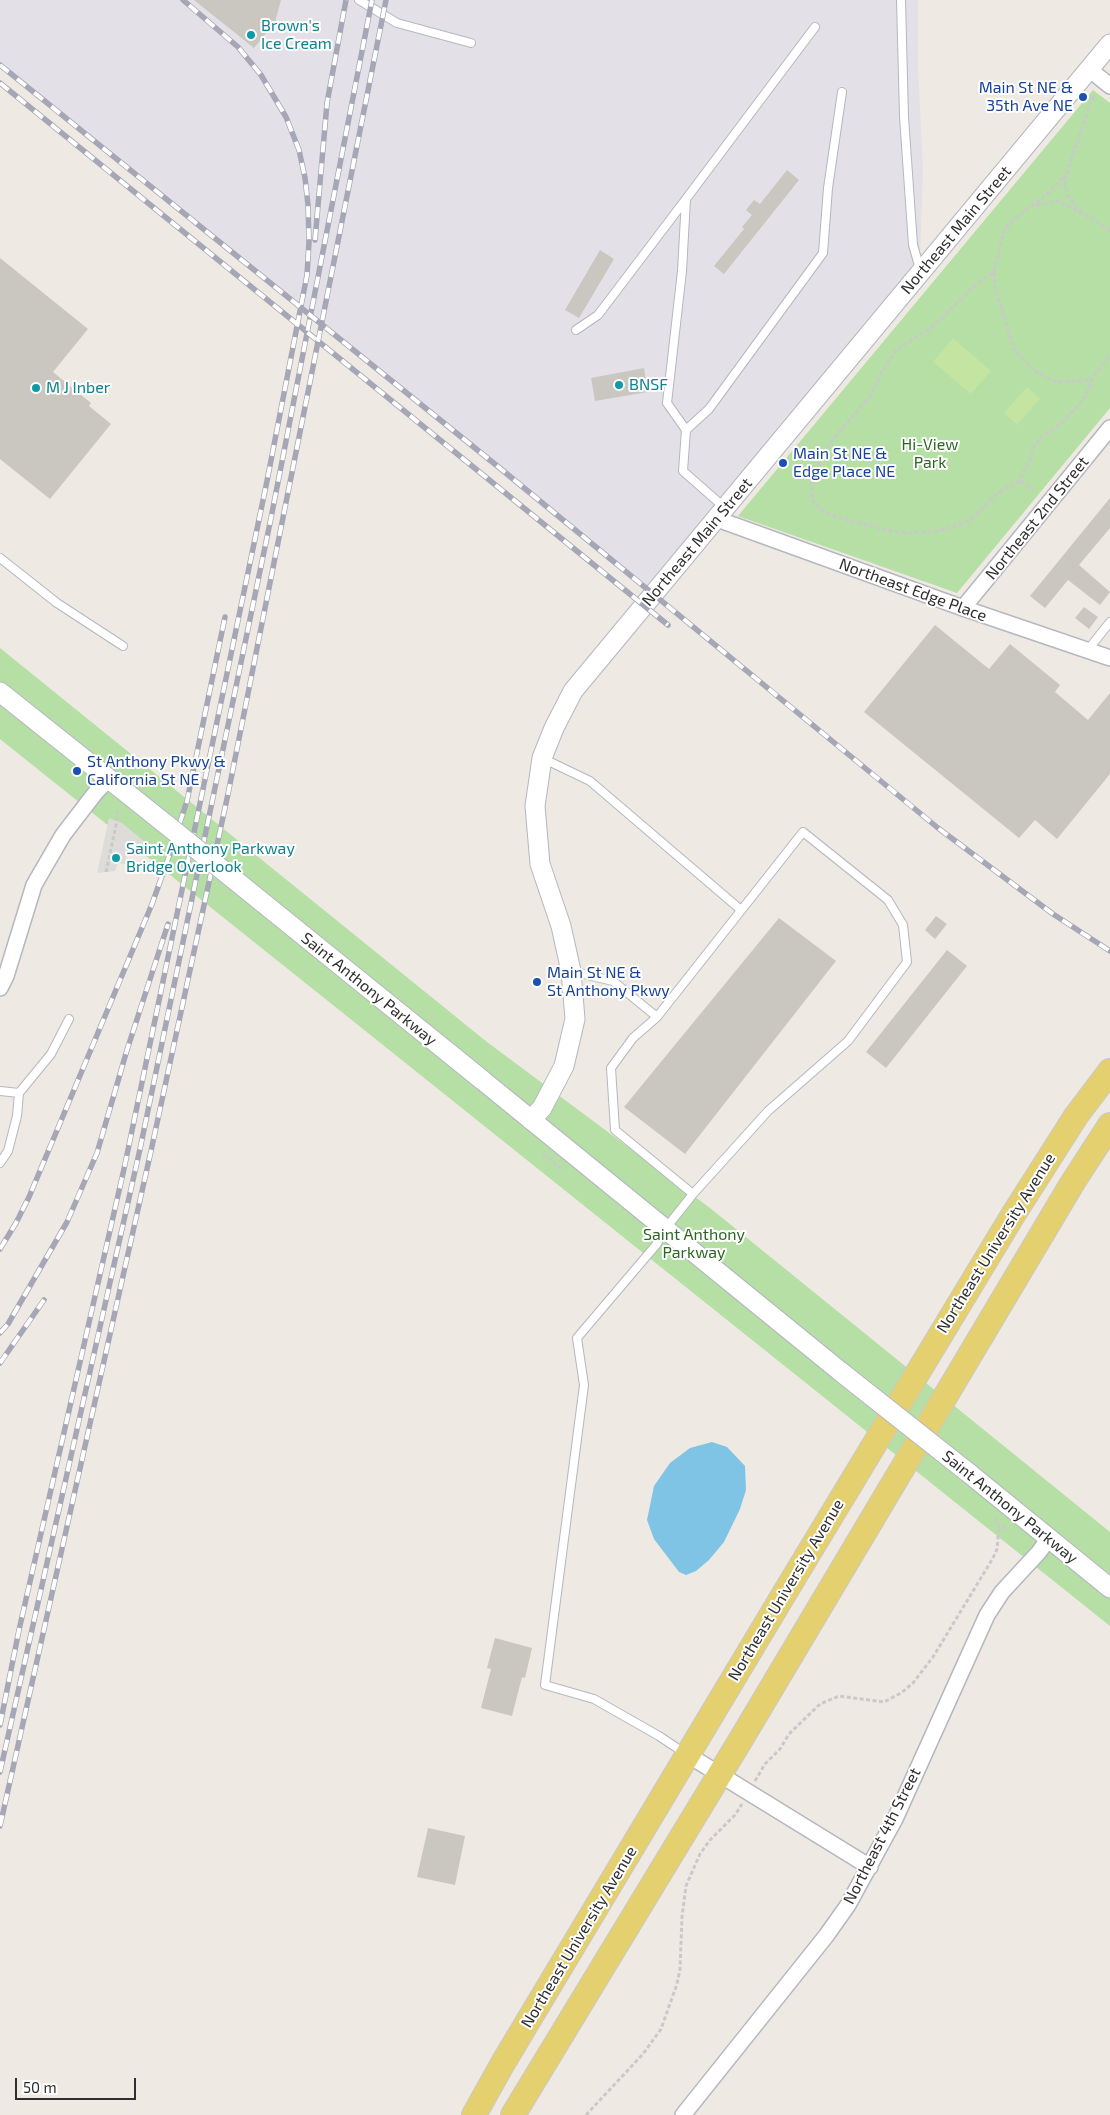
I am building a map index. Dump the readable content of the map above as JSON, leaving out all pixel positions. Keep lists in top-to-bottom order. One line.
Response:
{"streets":{"main road":["Northeast University Avenue"],"street":["Northeast Main Street","Northeast 2nd Street","Northeast Edge Place","Saint Anthony Parkway","Northeast 4th Street"]},"crossings":[["Northeast Main Street","Northeast Edge Place"],["Northeast Main Street","Saint Anthony Parkway"],["Northeast 2nd Street","Northeast Edge Place"],["Saint Anthony Parkway","Northeast 4th Street"]],"parks":["Hi-View Park","Saint Anthony Parkway"],"places":["Brown's Ice Cream","Main St NE & 35th Ave NE","BNSF","M J Inber","Main St NE & Edge Place NE","St Anthony Pkwy & California St NE","Saint Anthony Parkway Bridge Overlook","Main St NE & St Anthony Pkwy"],"scale_bar":"50 m"}
